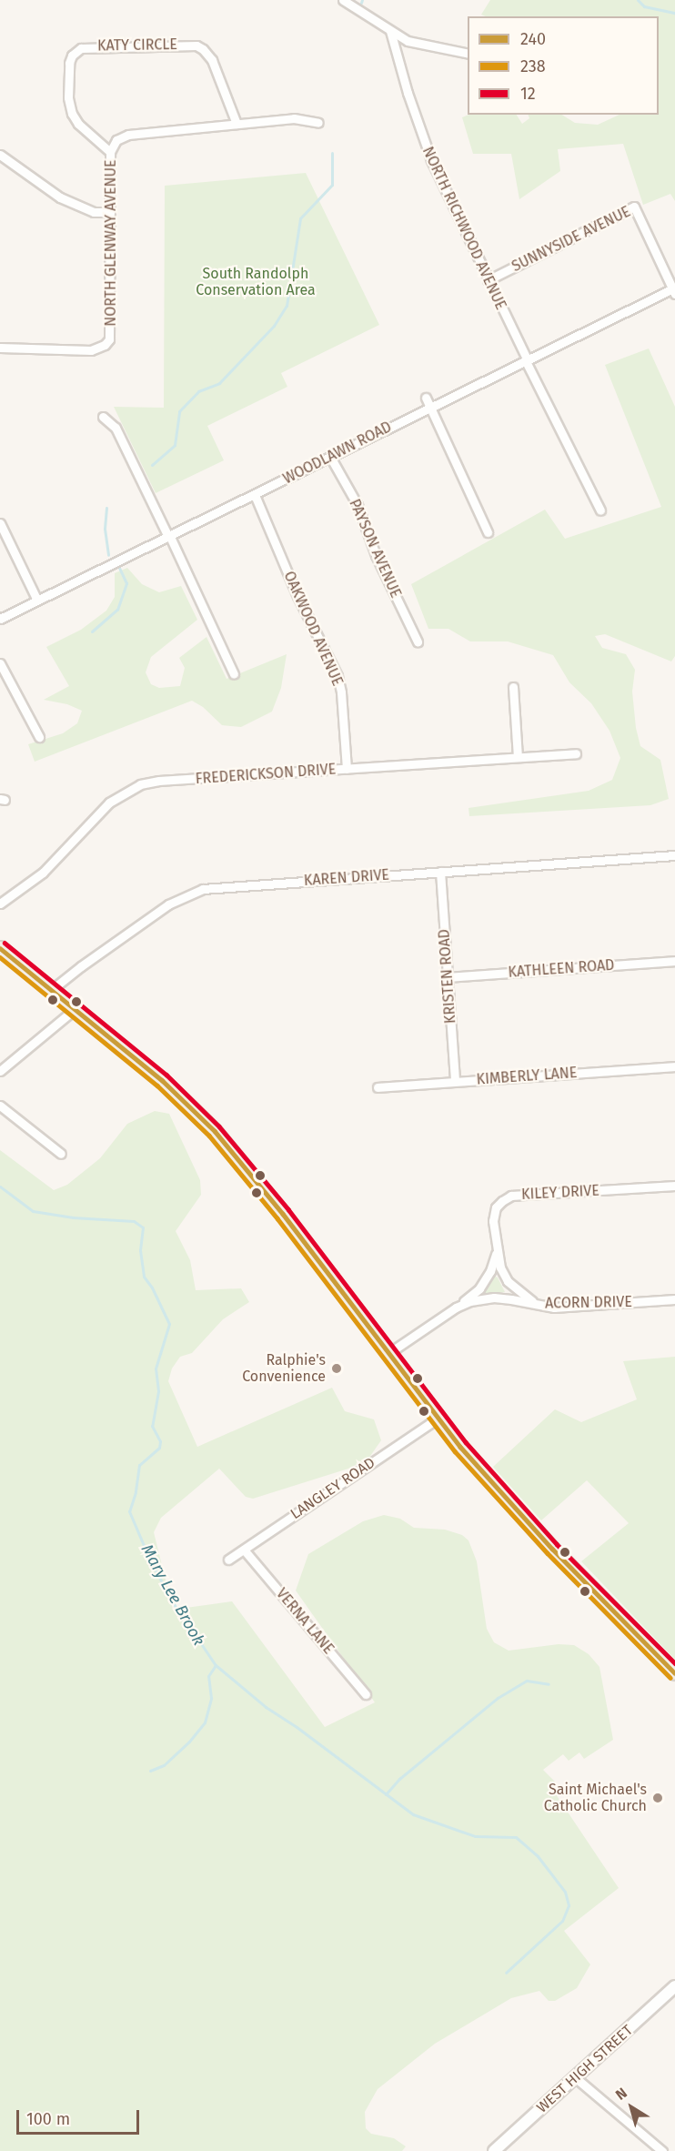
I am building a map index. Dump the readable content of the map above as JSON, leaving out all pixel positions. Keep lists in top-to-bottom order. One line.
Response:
{"streets":{"main road":["WEST HIGH STREET"],"street":["KATY CIRCLE","NORTH RICHWOOD AVENUE","SUNNYSIDE AVENUE","NORTH GLENWAY AVENUE","WOODLAWN ROAD","PAYSON AVENUE","OAKWOOD AVENUE","FREDERICKSON DRIVE","KAREN DRIVE","KATHLEEN ROAD","KRISTEN ROAD","KIMBERLY LANE","KILEY DRIVE","ACORN DRIVE","LANGLEY ROAD","VERNA LANE"]},"crossings":[["KATY CIRCLE","NORTH GLENWAY AVENUE"],["NORTH RICHWOOD AVENUE","SUNNYSIDE AVENUE"],["NORTH RICHWOOD AVENUE","WOODLAWN ROAD"],["SUNNYSIDE AVENUE","WOODLAWN ROAD"],["WOODLAWN ROAD","PAYSON AVENUE"],["WOODLAWN ROAD","OAKWOOD AVENUE"],["OAKWOOD AVENUE","FREDERICKSON DRIVE"],["KAREN DRIVE","KRISTEN ROAD"],["KATHLEEN ROAD","KRISTEN ROAD"],["KRISTEN ROAD","KIMBERLY LANE"],["KILEY DRIVE","ACORN DRIVE"],["LANGLEY ROAD","VERNA LANE"]],"water":["Mary Lee Brook"],"parks":["South Randolph Conservation Area"],"places":["Ralphie's Convenience","Saint Michael's Catholic Church"],"lines":["transit line 12","transit line 240","transit line 238"],"legend":["240","238","12"],"scale_bar":"100 m","north":"top left"}
